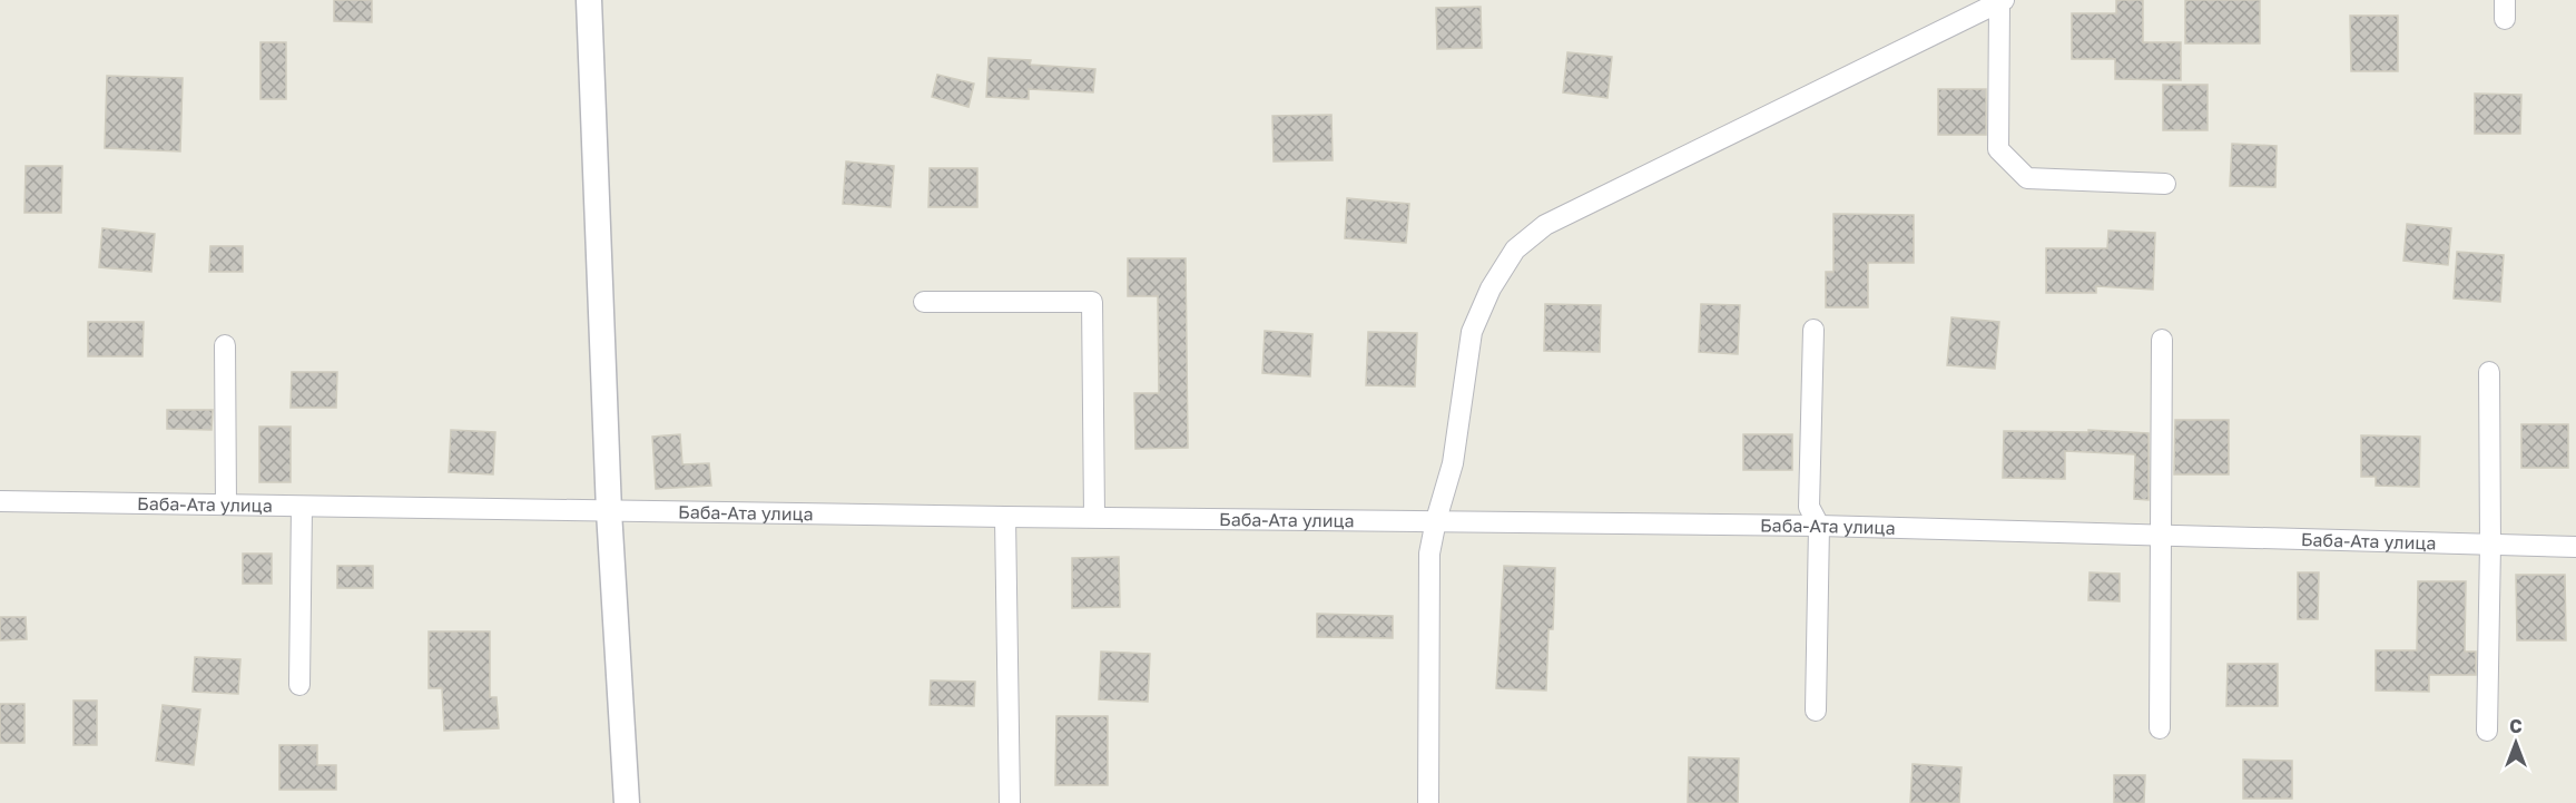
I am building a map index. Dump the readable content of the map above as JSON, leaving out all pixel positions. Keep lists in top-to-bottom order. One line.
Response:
{"streets":{"street":["Баба-Ата улица"]},"north":"top"}
